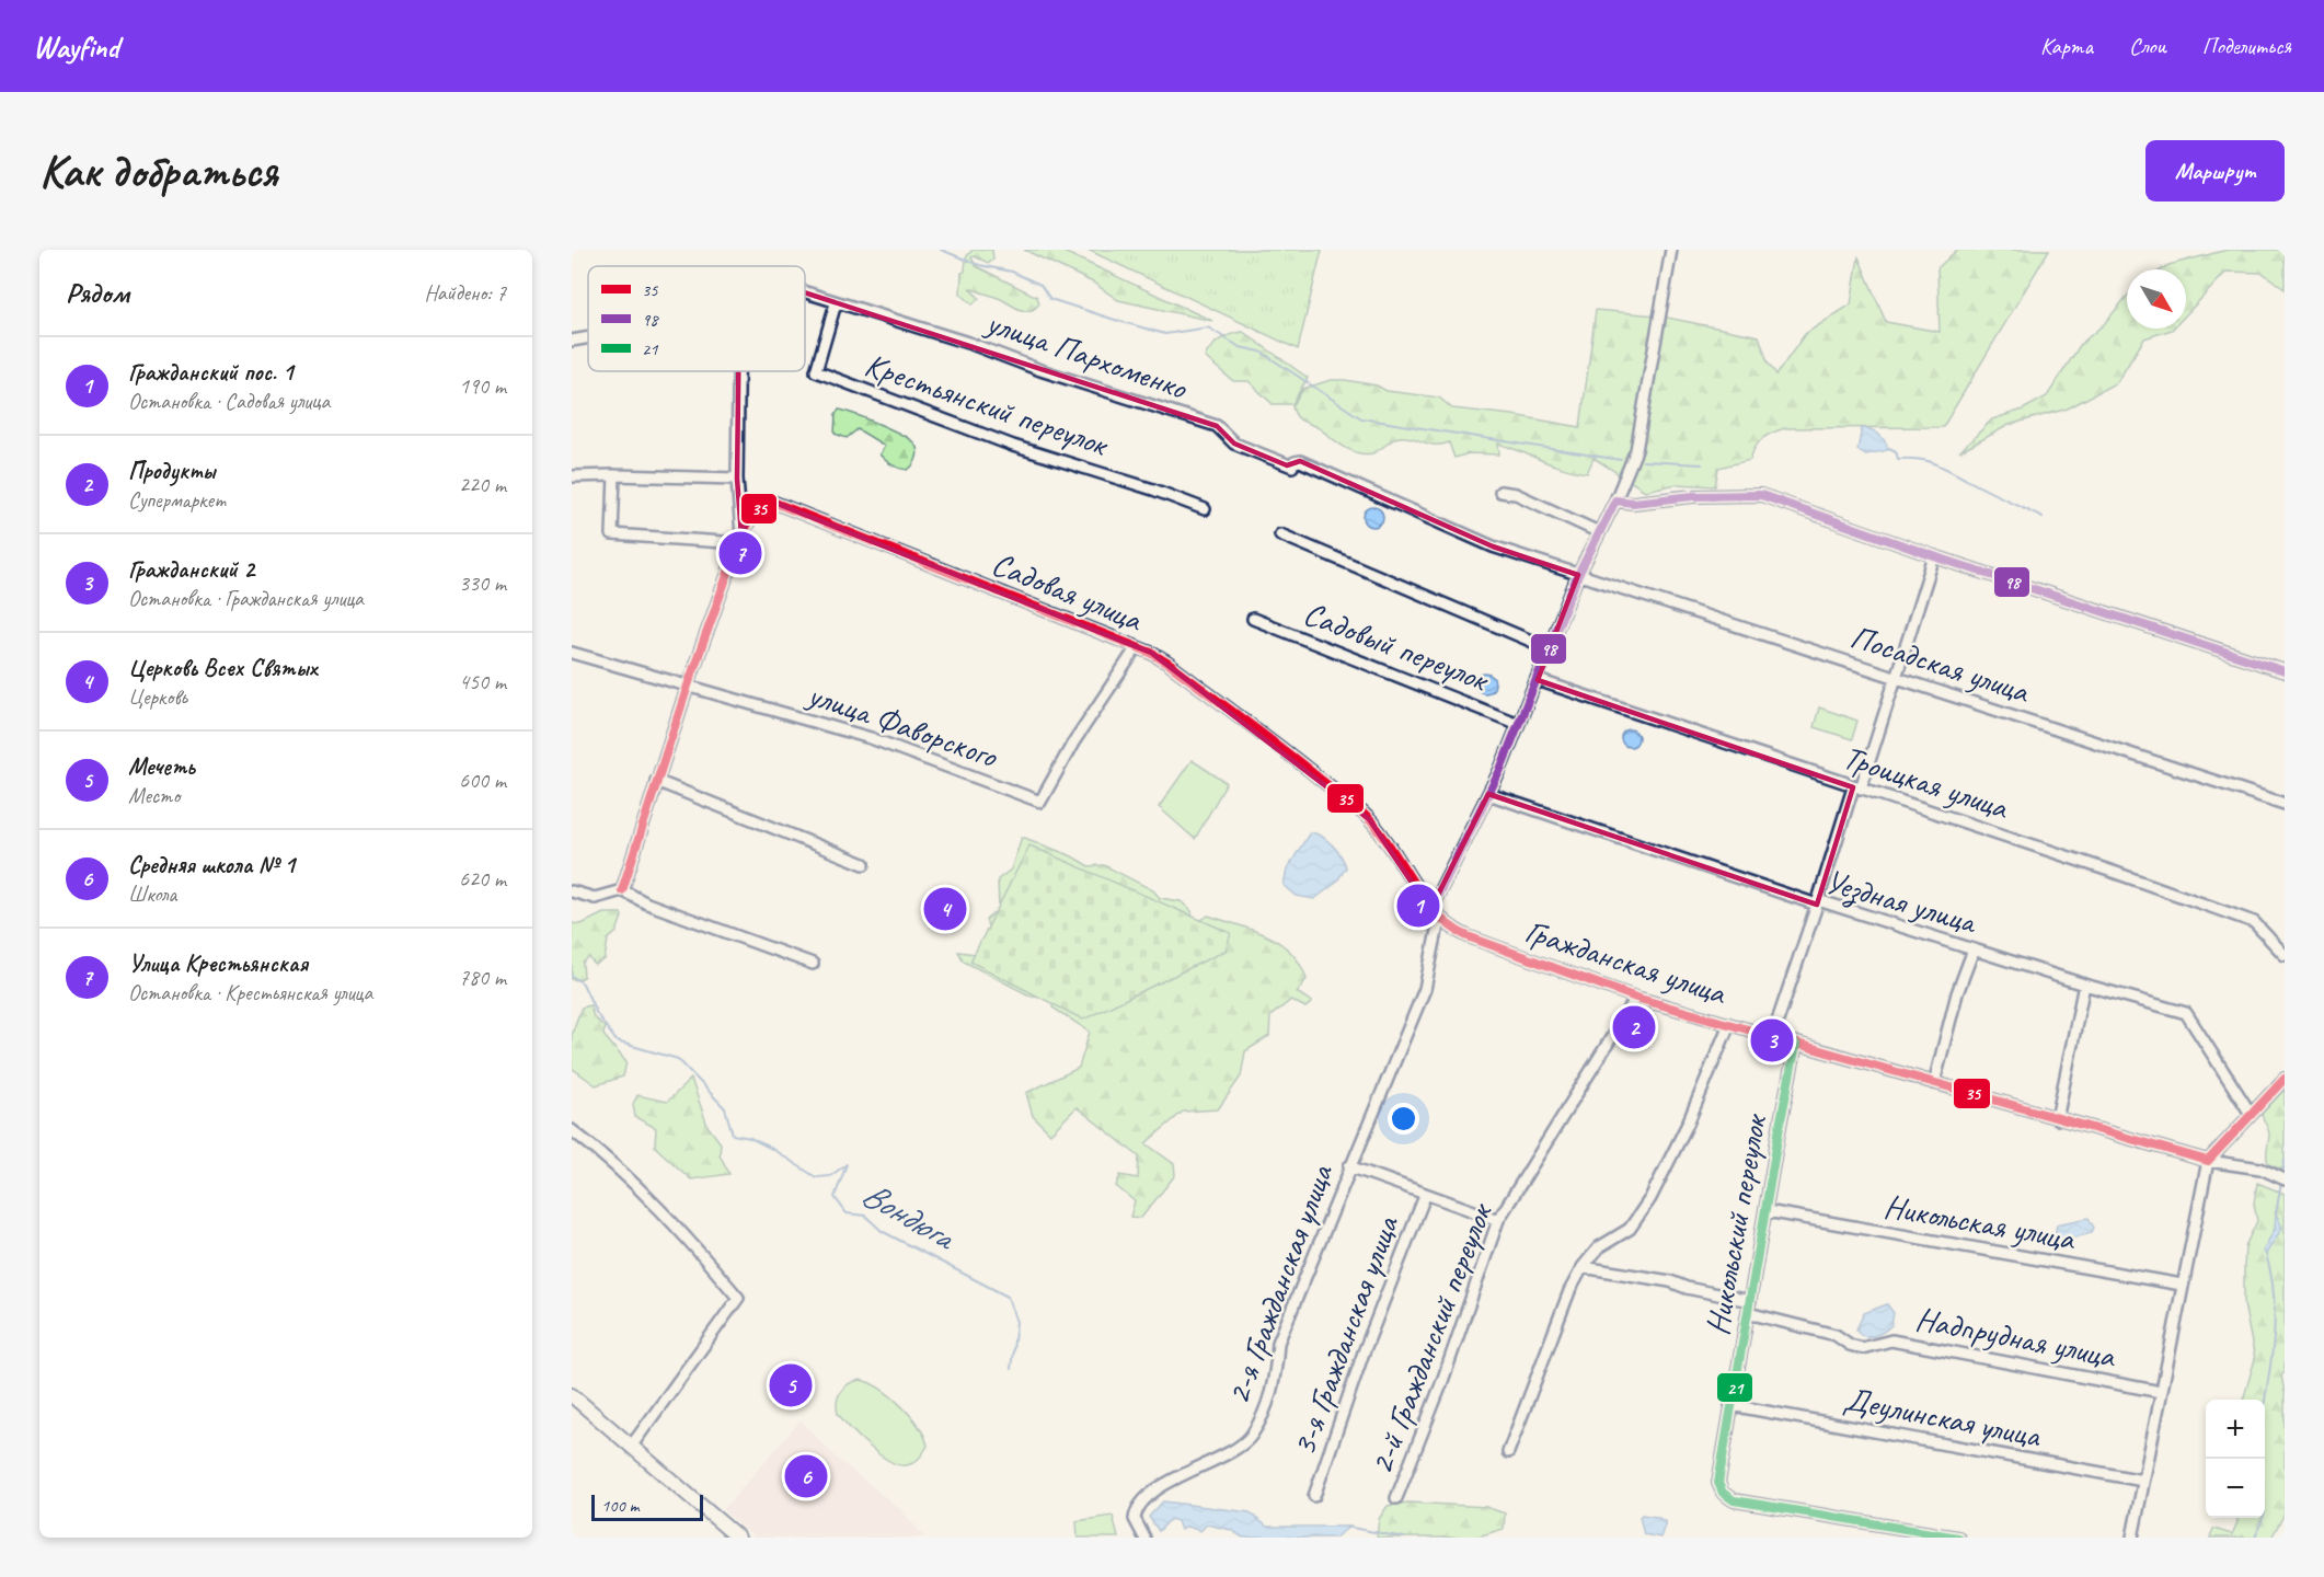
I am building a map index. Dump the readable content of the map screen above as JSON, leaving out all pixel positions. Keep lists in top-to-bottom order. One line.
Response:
{"streets":{"street":["улица Пархоменко","Крестьянский переулок","Садовая улица","Садовый переулок","Посадская улица","улица Фаворского","Троицкая улица","Уездная улица","Гражданская улица","Никольская улица","Никольский переулок","2-я Гражданская улица","3-я Гражданская улица","Надпрудная улица","2-й Гражданский переулок","Деулинская улица"]},"crossings":[["улица Пархоменко","Крестьянский переулок"],["улица Пархоменко","Посадская улица"],["Садовая улица","улица Фаворского"],["Садовая улица","Гражданская улица"],["Садовая улица","2-я Гражданская улица"],["Гражданская улица","Никольский переулок"],["Гражданская улица","2-й Гражданский переулок"],["Никольская улица","Никольский переулок"],["Никольский переулок","Надпрудная улица"],["Никольский переулок","Деулинская улица"]],"water":["Вондюга"],"lines":["transit line 98","transit line 35","transit line 21"],"legend":["35","98","21"],"scale_bar":"100 m","north":"bottom right","page":{"header":"Wayfind","nav":["Карта","Слои","Поделиться"],"buttons":"Маршрут","title":"Как добраться","heading":["Рядом","Найдено: 7"],"list":[{"mark":"1","name":"Гражданский пос. 1","note":"Остановка · Садовая улица","value":"190 m"},{"mark":"2","name":"Продукты","note":"Супермаркет","value":"220 m"},{"mark":"3","name":"Гражданский 2","note":"Остановка · Гражданская улица","value":"330 m"},{"mark":"4","name":"Церковь Всех Святых","note":"Церковь","value":"450 m"},{"mark":"5","name":"Мечеть","note":"Место","value":"600 m"},{"mark":"6","name":"Средняя школа № 1","note":"Школа","value":"620 m"},{"mark":"7","name":"Улица Крестьянская","note":"Остановка · Крестьянская улица","value":"780 m"}],"pins":["7","1","4","2","3","5","6"],"map_buttons":["+","−"],"scale":"100 m"}}
